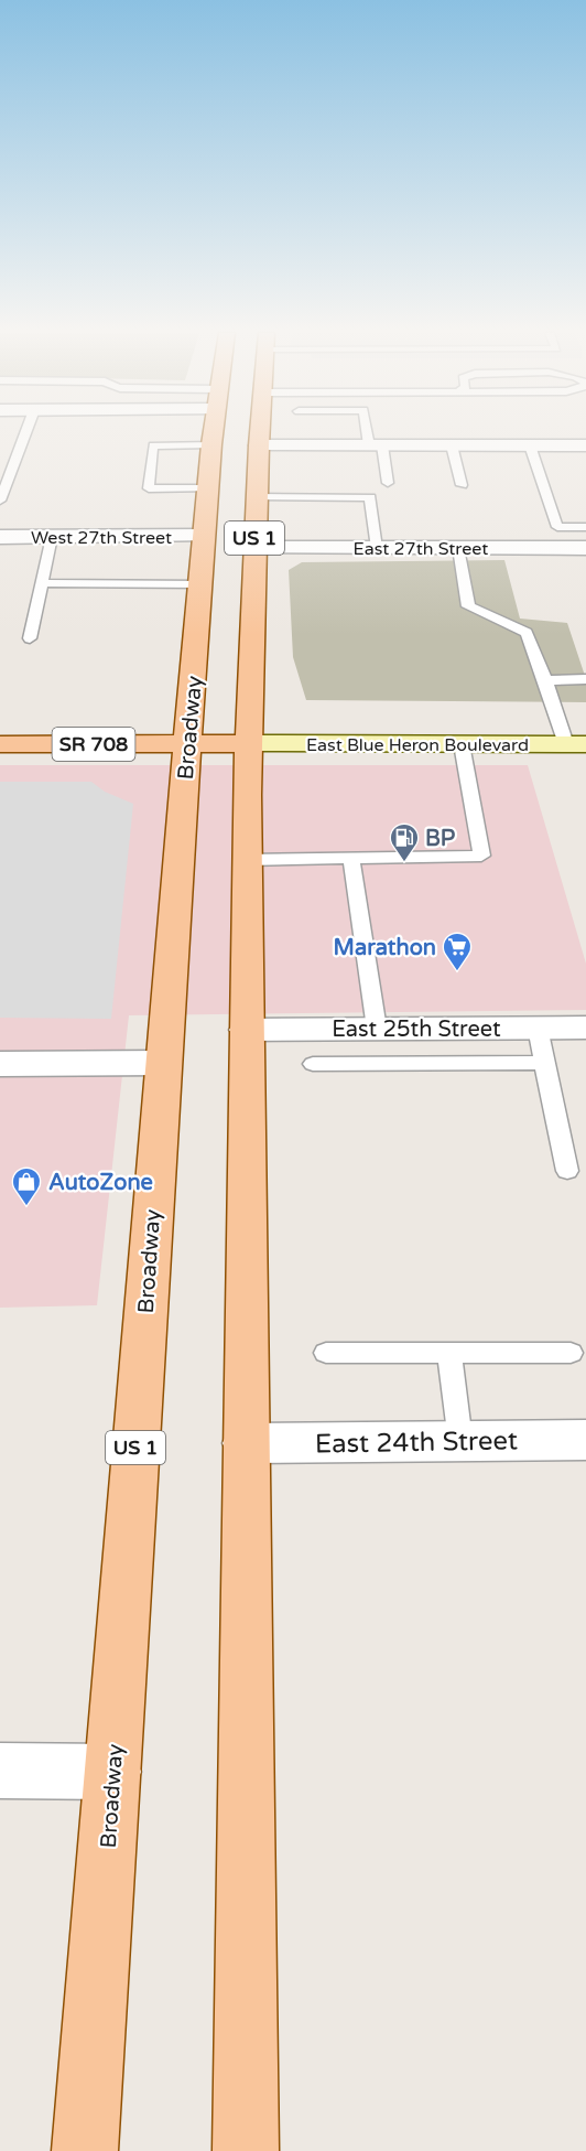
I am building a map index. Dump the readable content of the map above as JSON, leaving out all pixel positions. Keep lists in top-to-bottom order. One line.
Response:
{"streets":{"main road":["US 1","Broadway","SR 708","East Blue Heron Boulevard"],"street":["West 27th Street","East 27th Street","East 25th Street","East 24th Street"]},"crossings":[["West 27th Street","Broadway"],["US 1","East 27th Street"],["US 1","SR 708"],["US 1","East Blue Heron Boulevard"],["US 1","East 25th Street"],["US 1","East 24th Street"],["Broadway","SR 708"],["SR 708","East Blue Heron Boulevard"]],"places":{"fuel station":["BP"],"supermarket":["Marathon"],"shop":["AutoZone"]}}
